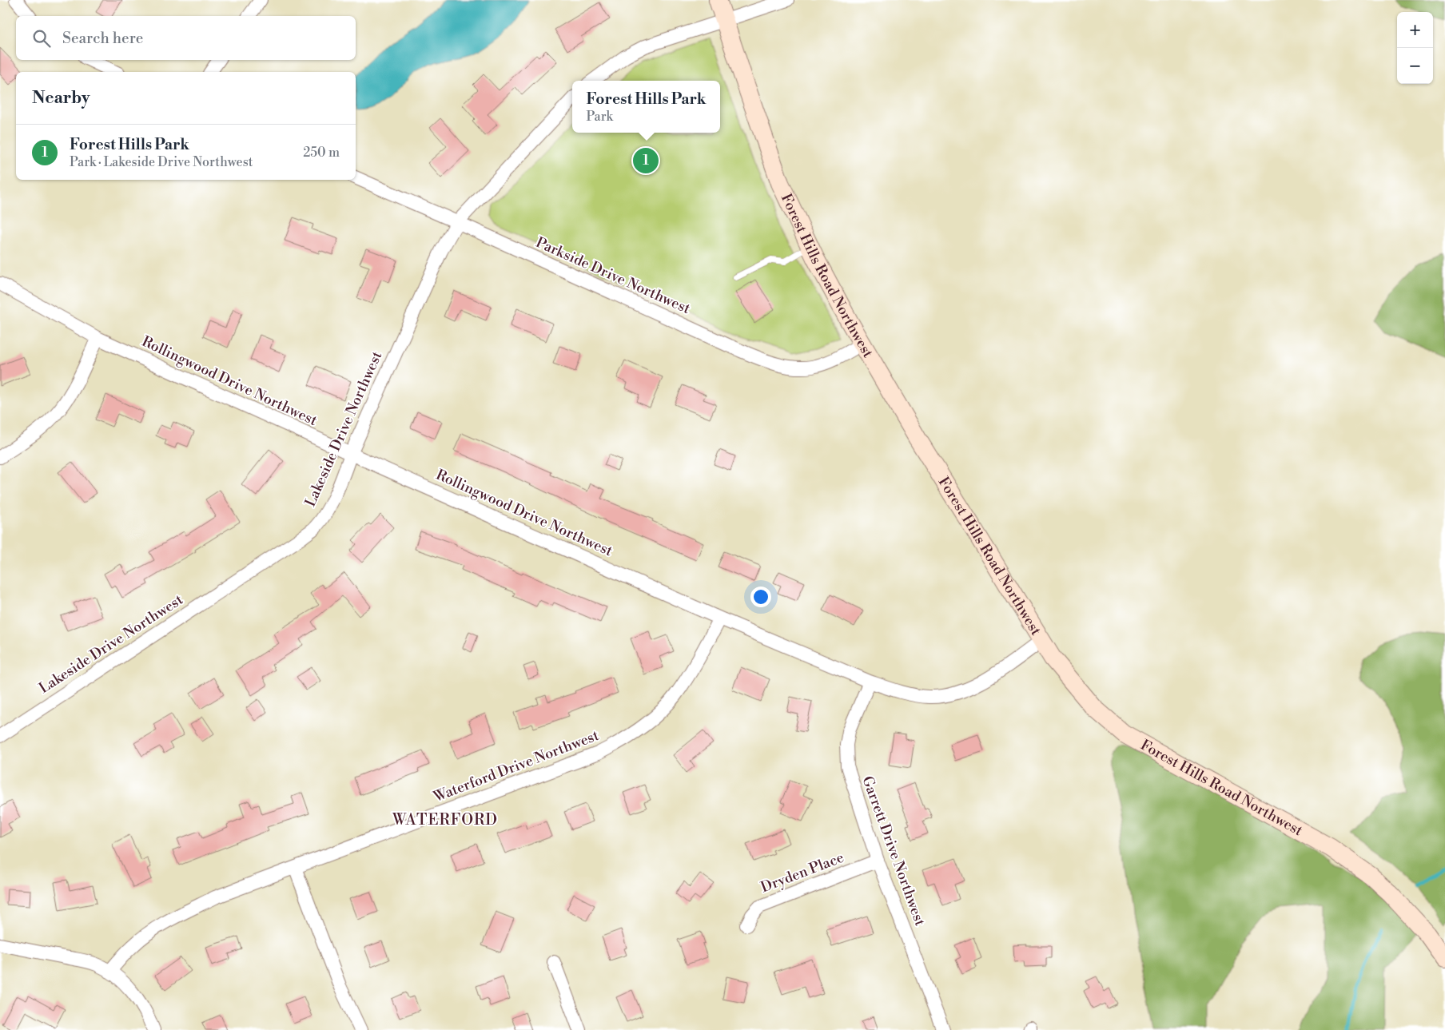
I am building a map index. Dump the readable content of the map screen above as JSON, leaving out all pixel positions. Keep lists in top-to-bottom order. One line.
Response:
{"streets":{"main road":["Forest Hills Road Northwest"],"street":["Parkside Drive Northwest","Rollingwood Drive Northwest","Lakeside Drive Northwest","Waterford Drive Northwest","Garrett Drive Northwest","Dryden Place"]},"crossings":[["Parkside Drive Northwest","Forest Hills Road Northwest"],["Parkside Drive Northwest","Lakeside Drive Northwest"],["Forest Hills Road Northwest","Rollingwood Drive Northwest"],["Rollingwood Drive Northwest","Lakeside Drive Northwest"],["Rollingwood Drive Northwest","Waterford Drive Northwest"],["Rollingwood Drive Northwest","Garrett Drive Northwest"],["Garrett Drive Northwest","Dryden Place"]],"districts":["WATERFORD"],"page":{"map_buttons":["+","−"],"search":"Search here","heading":"Nearby","popup":["Forest Hills Park","Park"],"list":[{"mark":"1","name":"Forest Hills Park","note":"Park · Lakeside Drive Northwest","value":"250 m"}],"pins":"1"}}
